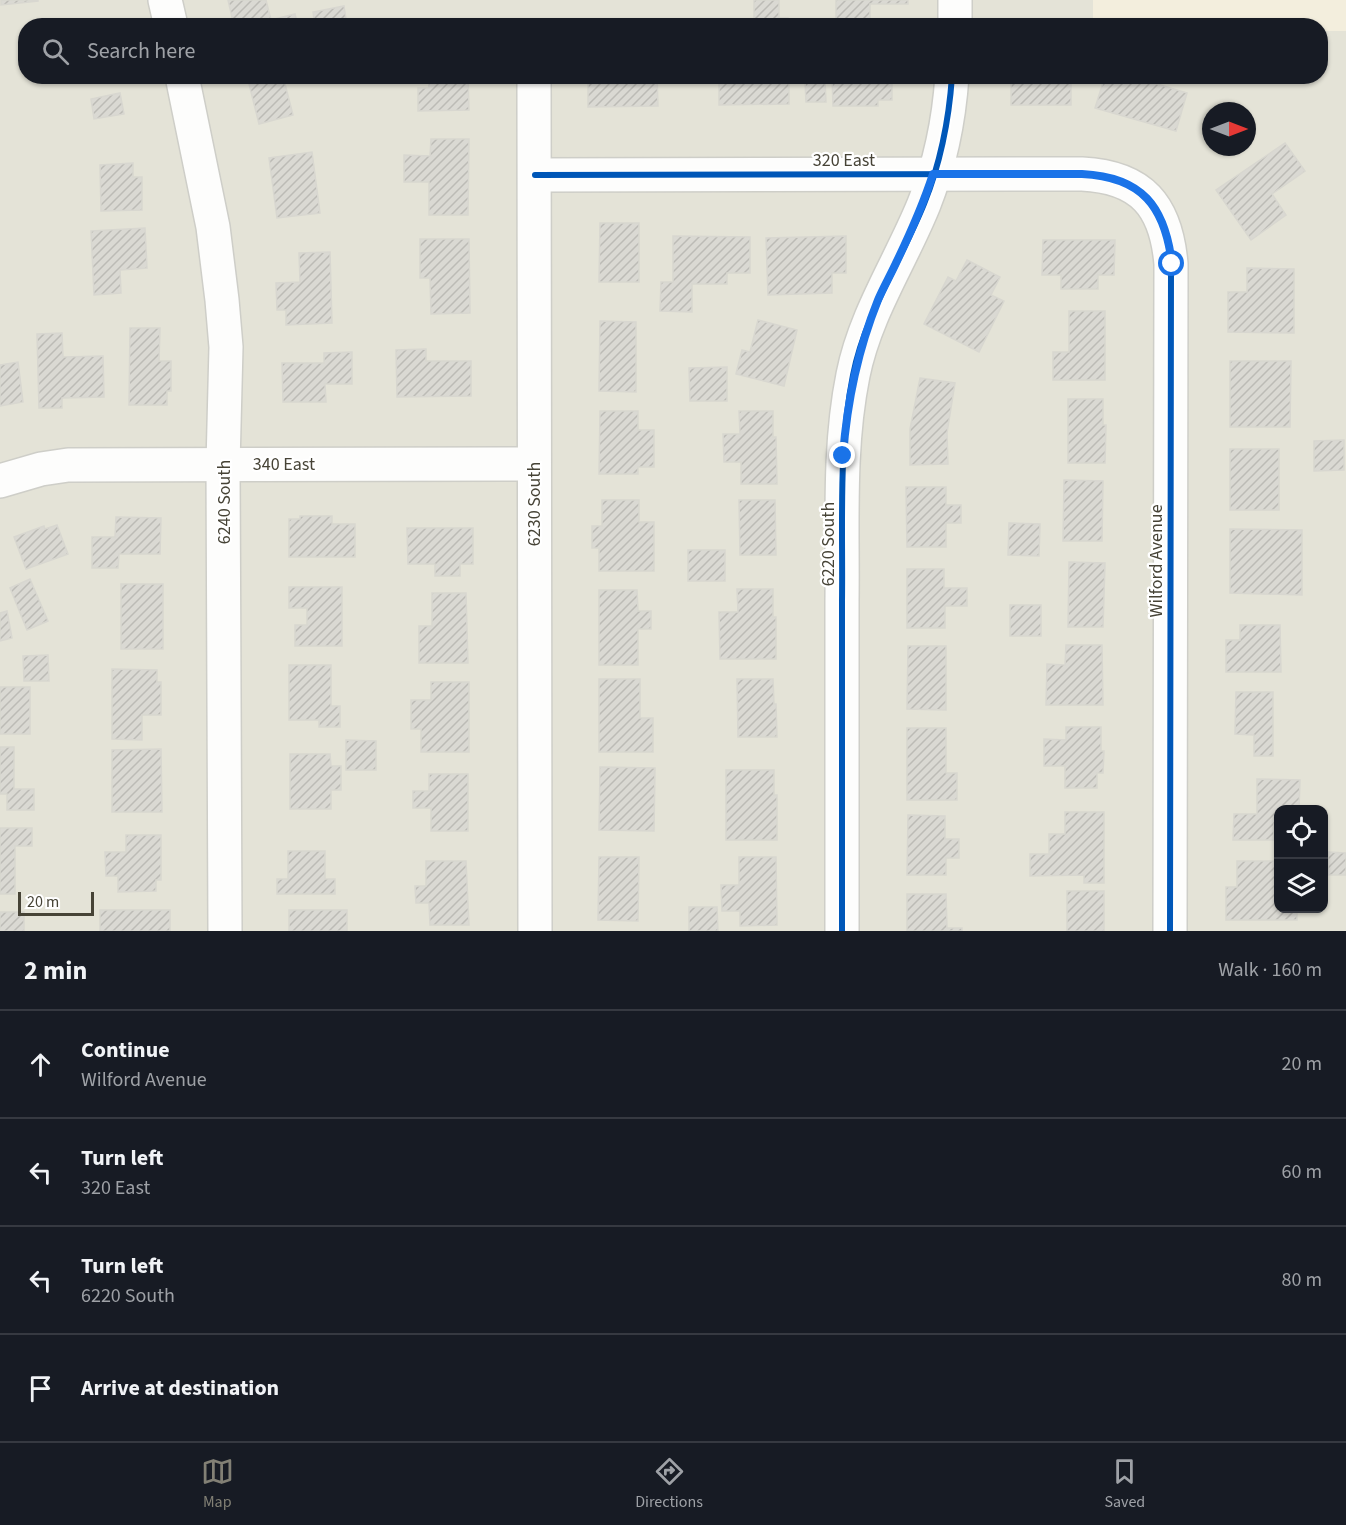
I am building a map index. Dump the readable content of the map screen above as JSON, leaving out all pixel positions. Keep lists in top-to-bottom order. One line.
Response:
{"streets":{"street":["320 East","340 East","6240 South","6230 South","6220 South","Wilford Avenue"]},"crossings":[["320 East","6230 South"],["320 East","6220 South"],["320 East","Wilford Avenue"],["340 East","6240 South"],["340 East","6230 South"]],"scale_bar":"20 m","north":"right","page":{"search":"Search here","scale":"20 m","heading":["2 min","Walk · 160 m"],"list":[["Continue","Wilford Avenue","20 m"],["Turn left","320 East","60 m"],["Turn left","6220 South","80 m"],"Arrive at destination"],"nav":["Map","Directions","Saved"]}}
